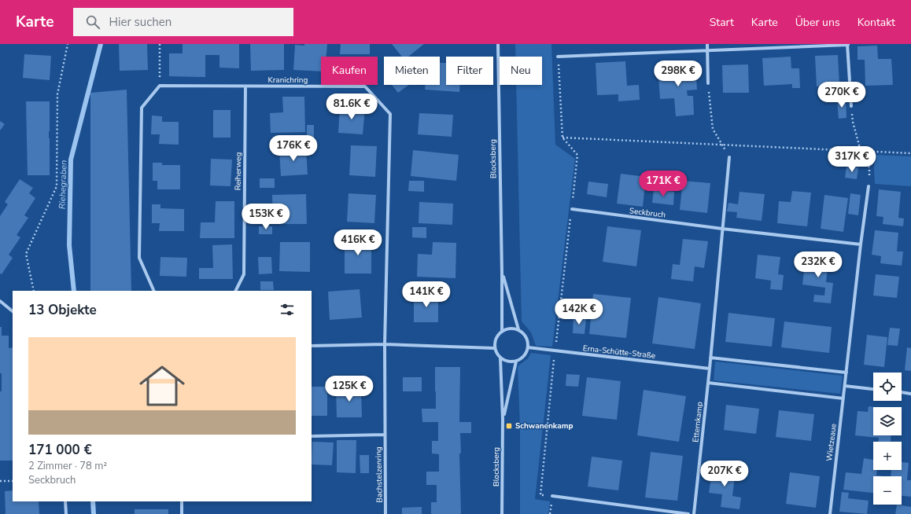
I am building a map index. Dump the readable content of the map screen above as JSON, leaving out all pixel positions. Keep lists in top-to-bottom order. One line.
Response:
{"streets":{"street":["Kranichring","Blocksberg","Reiherweg","Seckbruch","Erna-Schütte-Straße","Etternkamp","Wietzeaue","Bachstelzenring"]},"crossings":[["Kranichring","Reiherweg"],["Kranichring","Bachstelzenring"],["Blocksberg","Erna-Schütte-Straße"],["Erna-Schütte-Straße","Etternkamp"]],"water":["Riehegraben"],"places":{"transit":["Schwanenkamp"]},"page":{"header":"Karte","search":"Hier suchen","nav":["Start","Karte","Über uns","Kontakt"],"chip":["Kaufen","Mieten","Filter","Neu"],"price":["298K €","270K €","81.6K €","176K €","317K €","171K €","153K €","416K €","232K €","141K €","142K €","125K €","207K €"],"heading":"13 Objekte","list":[{"name":"171 000 €","note":"2 Zimmer · 78 m² · Seckbruch"}],"map_buttons":["+","−"]}}
